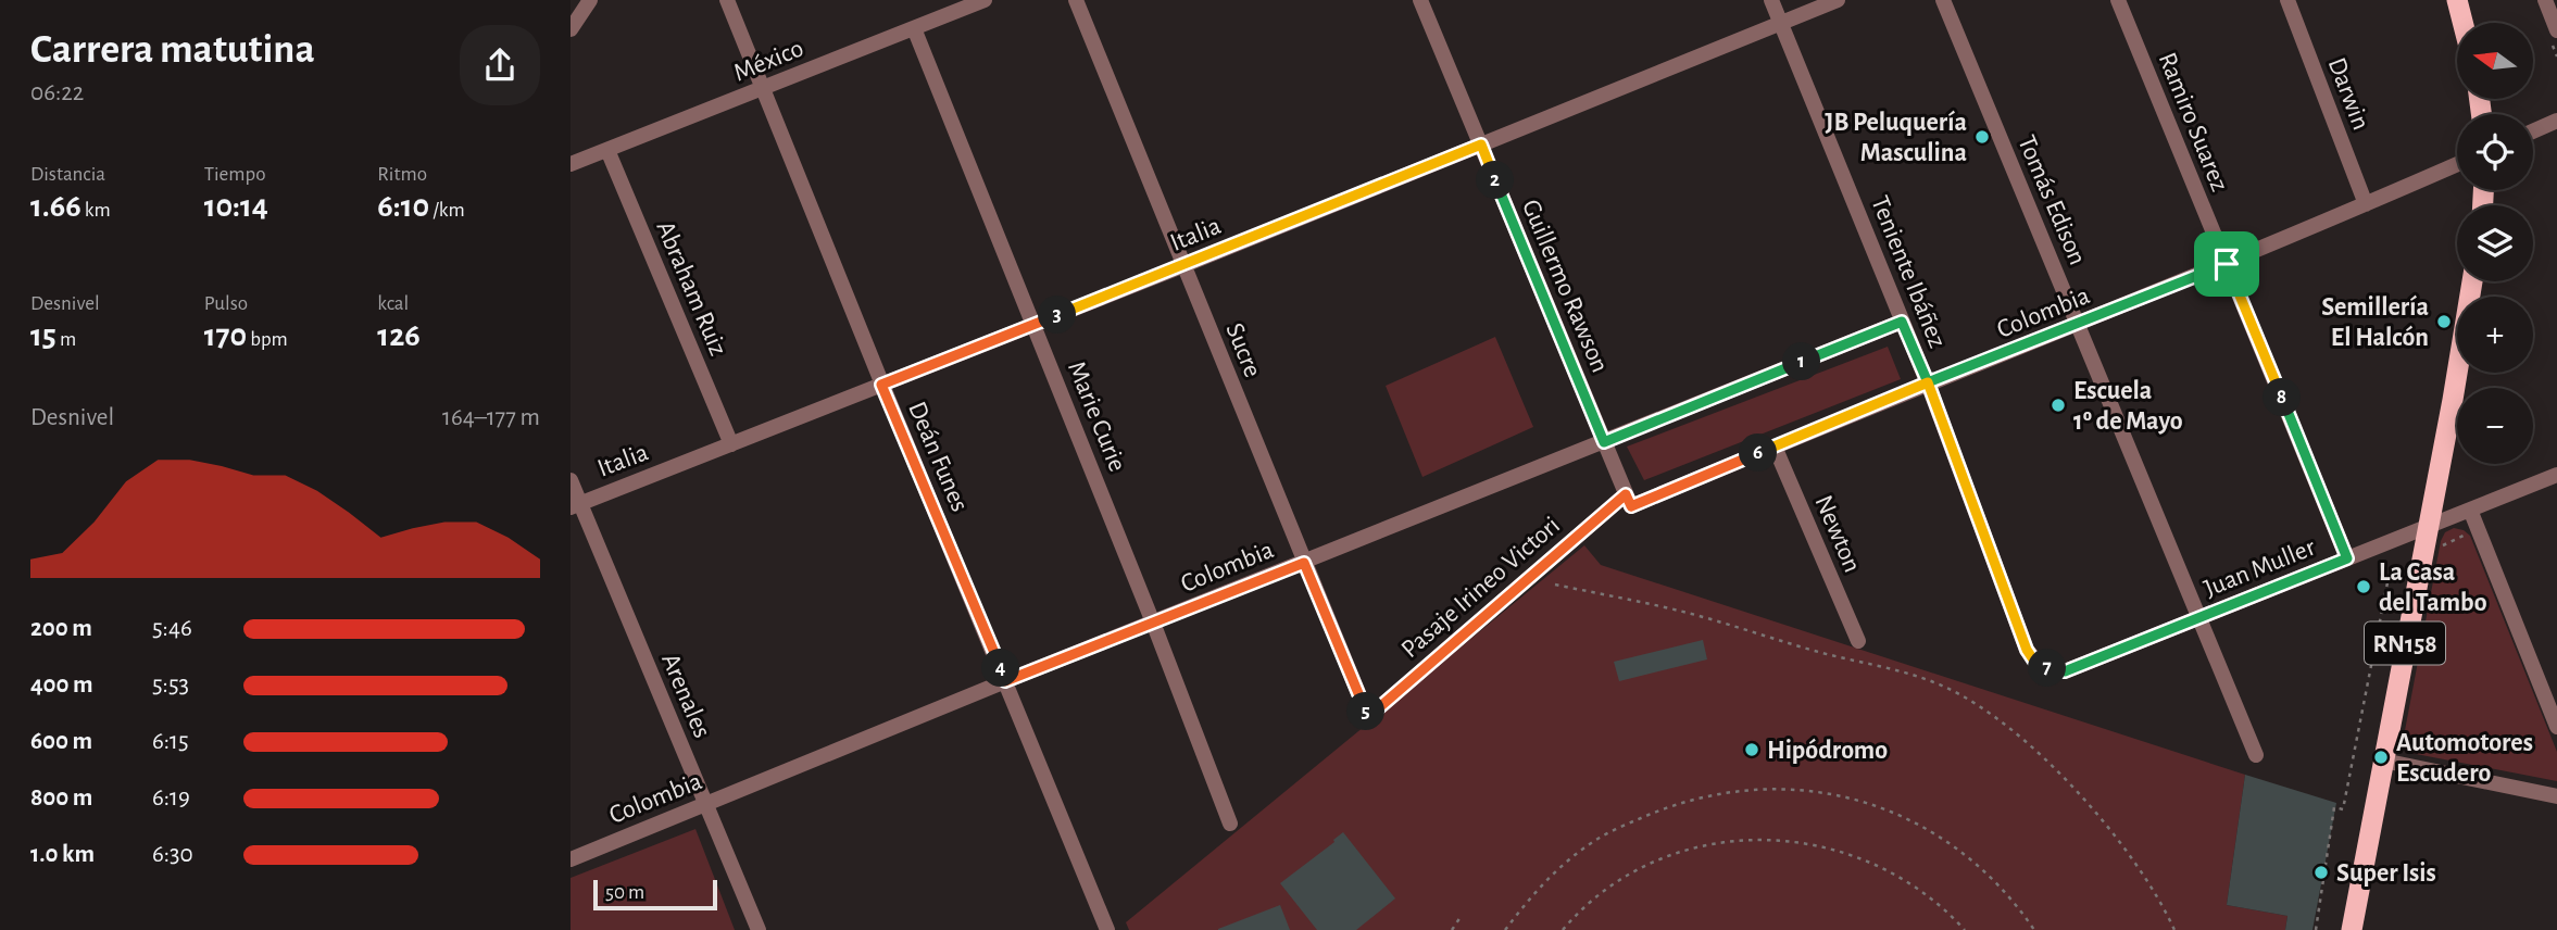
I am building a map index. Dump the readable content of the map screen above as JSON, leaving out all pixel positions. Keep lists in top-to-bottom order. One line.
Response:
{"streets":{"highway":["RN158"],"street":["México","Darwin","Ramiro Suarez","Tomás Edison","Italia","Teniente Ibáñez","Guillermo Rawson","Abraham Ruiz","Colombia","Sucre","Marie Curie","Deán Funes","Newton","Juan Muller","Pasaje Irineo Victori","Arenales"]},"crossings":[["México","Abraham Ruiz"],["México","Marie Curie"],["México","Deán Funes"],["Darwin","Colombia"],["Ramiro Suarez","Colombia"],["Ramiro Suarez","Juan Muller"],["Tomás Edison","Colombia"],["Tomás Edison","Juan Muller"],["Italia","Teniente Ibáñez"],["Italia","Guillermo Rawson"],["Italia","Abraham Ruiz"],["Italia","Sucre"],["Italia","Marie Curie"],["Italia","Deán Funes"],["Italia","Arenales"],["Teniente Ibáñez","Colombia"],["Teniente Ibáñez","Juan Muller"],["Guillermo Rawson","Colombia"],["Guillermo Rawson","Pasaje Irineo Victori"],["Colombia","Sucre"],["Colombia","Marie Curie"],["Colombia","Deán Funes"],["Colombia","Newton"],["Colombia","Pasaje Irineo Victori"],["Colombia","Arenales"],["Sucre","Pasaje Irineo Victori"],["Juan Muller","RN158"]],"places":["JB Peluquería Masculina","Semillería El Halcón","Escuela 1º de Mayo","La Casa del Tambo","Hipódromo","Automotores Escudero","Super Isis"],"scale_bar":"50 m","north":"left","page":{"heading":["Carrera matutina","06:22"],"map_buttons":["+","−"],"stats":[["Distancia","1.66 km"],["Tiempo","10:14"],["Ritmo","6:10 /km"],["Desnivel","15 m"],["Pulso","170 bpm"],["kcal","126"]],"pins":["2","3","1","8","6","4","7","5"],"chart":["Desnivel","164–177 m"],"list":[{"name":"200 m","note":"5:46"},{"name":"400 m","note":"5:53"},{"name":"600 m","note":"6:15"},{"name":"800 m","note":"6:19"},{"name":"1.0 km","note":"6:30"}],"scale":"50 m"}}
